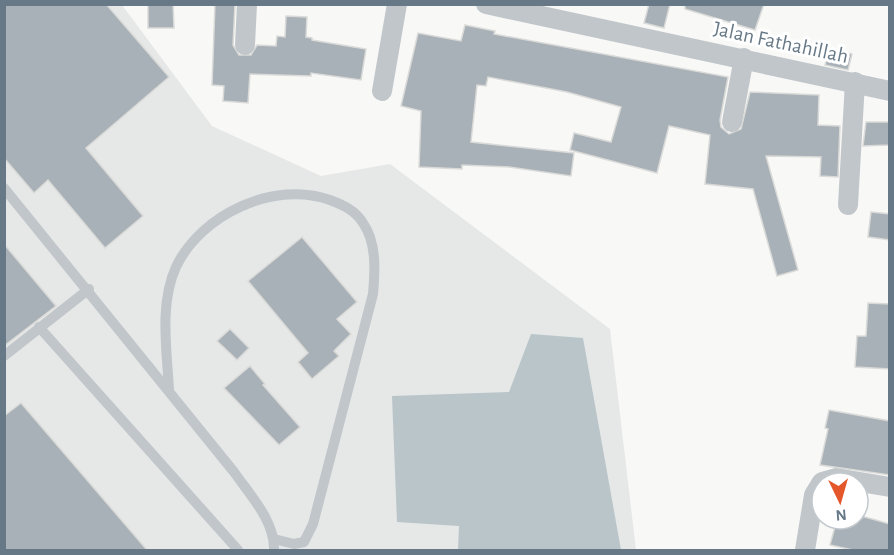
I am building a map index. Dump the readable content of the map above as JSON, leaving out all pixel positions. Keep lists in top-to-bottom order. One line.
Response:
{"streets":{"street":["Jalan Fathahillah"]},"north":"bottom"}
